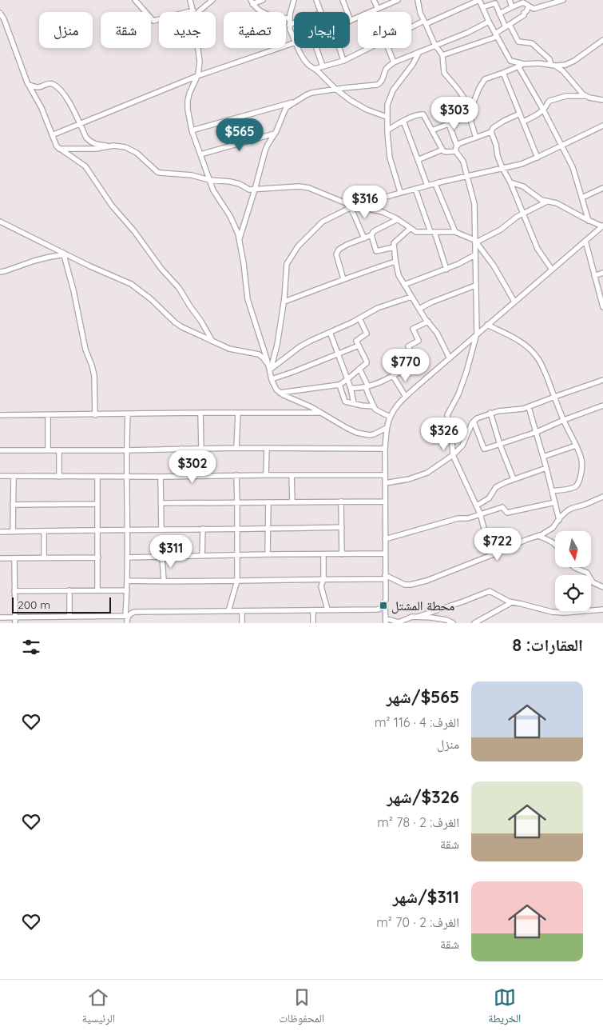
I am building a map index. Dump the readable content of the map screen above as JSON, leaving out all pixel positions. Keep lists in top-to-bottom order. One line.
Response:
{"places":{"transit":["محطة المشتل"]},"scale_bar":"200 m","north":"bottom","page":{"chip":["شراء","إيجار","تصفية","جديد","شقة","منزل"],"price":["$303","$565","$316","$770","$326","$302","$722","$311"],"scale":"200 m","heading":"العقارات: 8","list":[{"name":"$565/شهر","note":"الغرف: 4 · 116 m² · منزل"},{"name":"$326/شهر","note":"الغرف: 2 · 78 m² · شقة"},{"name":"$311/شهر","note":"الغرف: 2 · 70 m² · شقة"}],"tabs":["الخريطة","المحفوظات","الرئيسية"]}}
